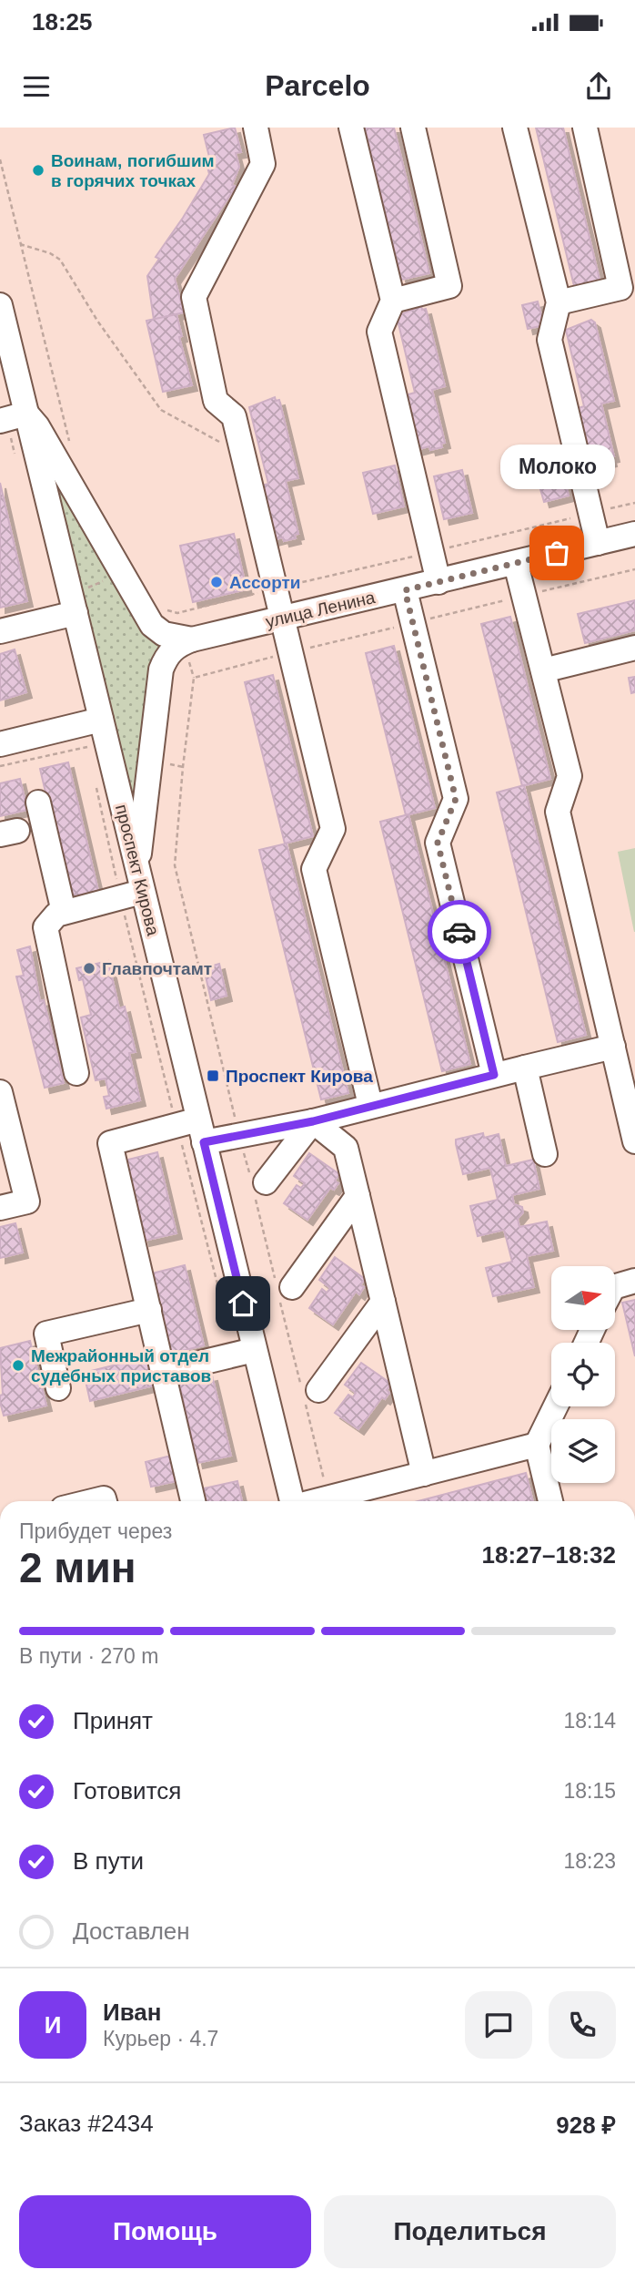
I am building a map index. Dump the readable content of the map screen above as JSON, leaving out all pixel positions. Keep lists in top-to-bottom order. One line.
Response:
{"streets":{"street":["улица Ленина","проспект Кирова"]},"places":{"other":["Воинам, погибшим в горячих точках","Молоко","Ассорти","Главпочтамт","Межрайонный отдел судебных приставов"],"transit":["Проспект Кирова"]},"north":"right","page":{"status":"18:25","header":"Parcelo","bubble":"Молоко","heading":["2 мин","Прибудет через","18:27–18:32"],"panel":["Иван","Курьер · 4.7","Заказ #2434","928 ₽"],"bar":"В пути · 270 m","list":[["Принят","18:14"],["Готовится","18:15"],["В пути","18:23"],"Доставлен"],"round":"И","buttons":["Помощь","Поделиться"]}}
